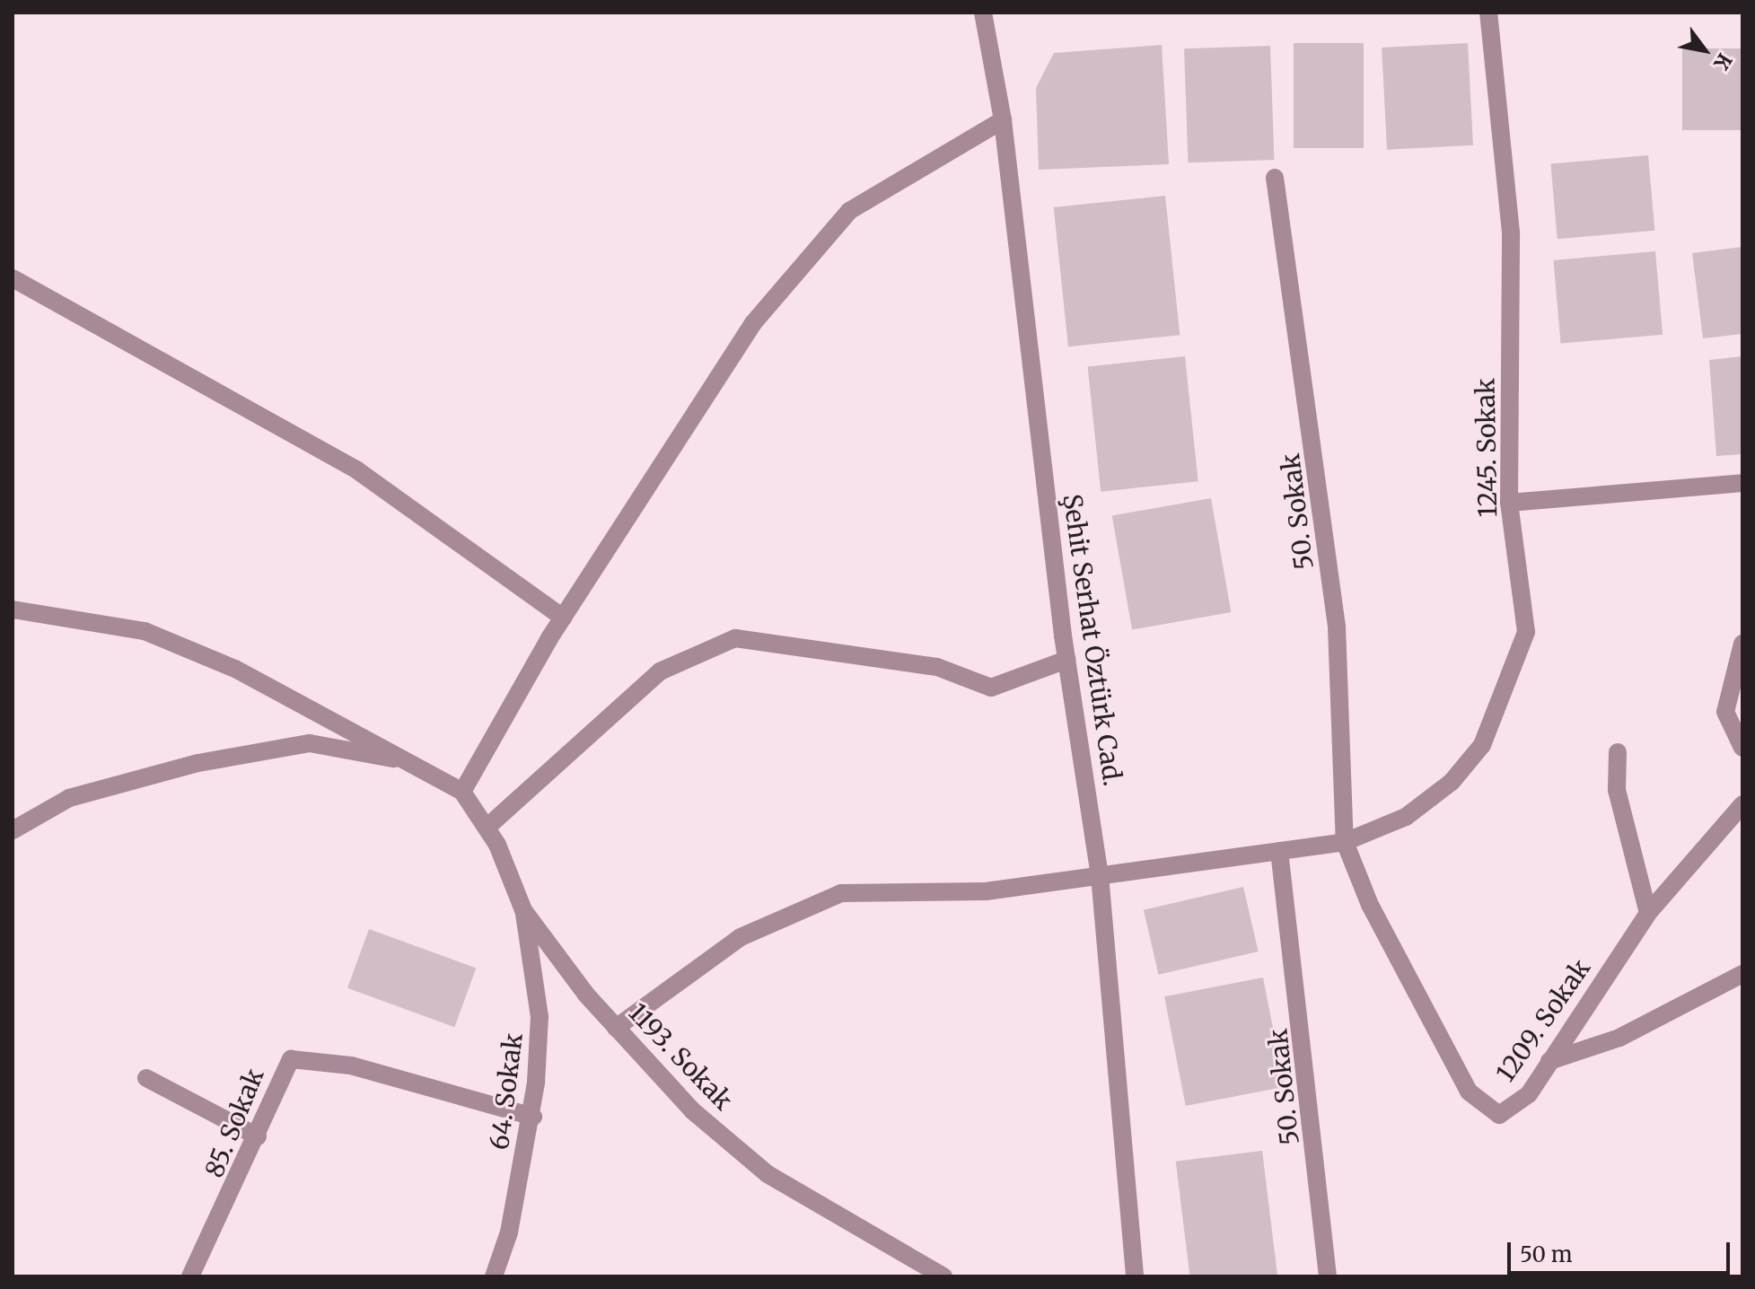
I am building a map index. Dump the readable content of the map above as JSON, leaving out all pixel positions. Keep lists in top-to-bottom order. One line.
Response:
{"streets":{"street":["1245. Sokak","50. Sokak","Şehit Serhat Öztürk Cad.","1209. Sokak","1193. Sokak","64. Sokak","85. Sokak"]},"crossings":[["1245. Sokak","50. Sokak"],["1245. Sokak","Şehit Serhat Öztürk Cad."],["1245. Sokak","1209. Sokak"],["1245. Sokak","1193. Sokak"],["50. Sokak","1209. Sokak"],["1193. Sokak","64. Sokak"],["64. Sokak","85. Sokak"]],"scale_bar":"50 m","north":"bottom right"}
